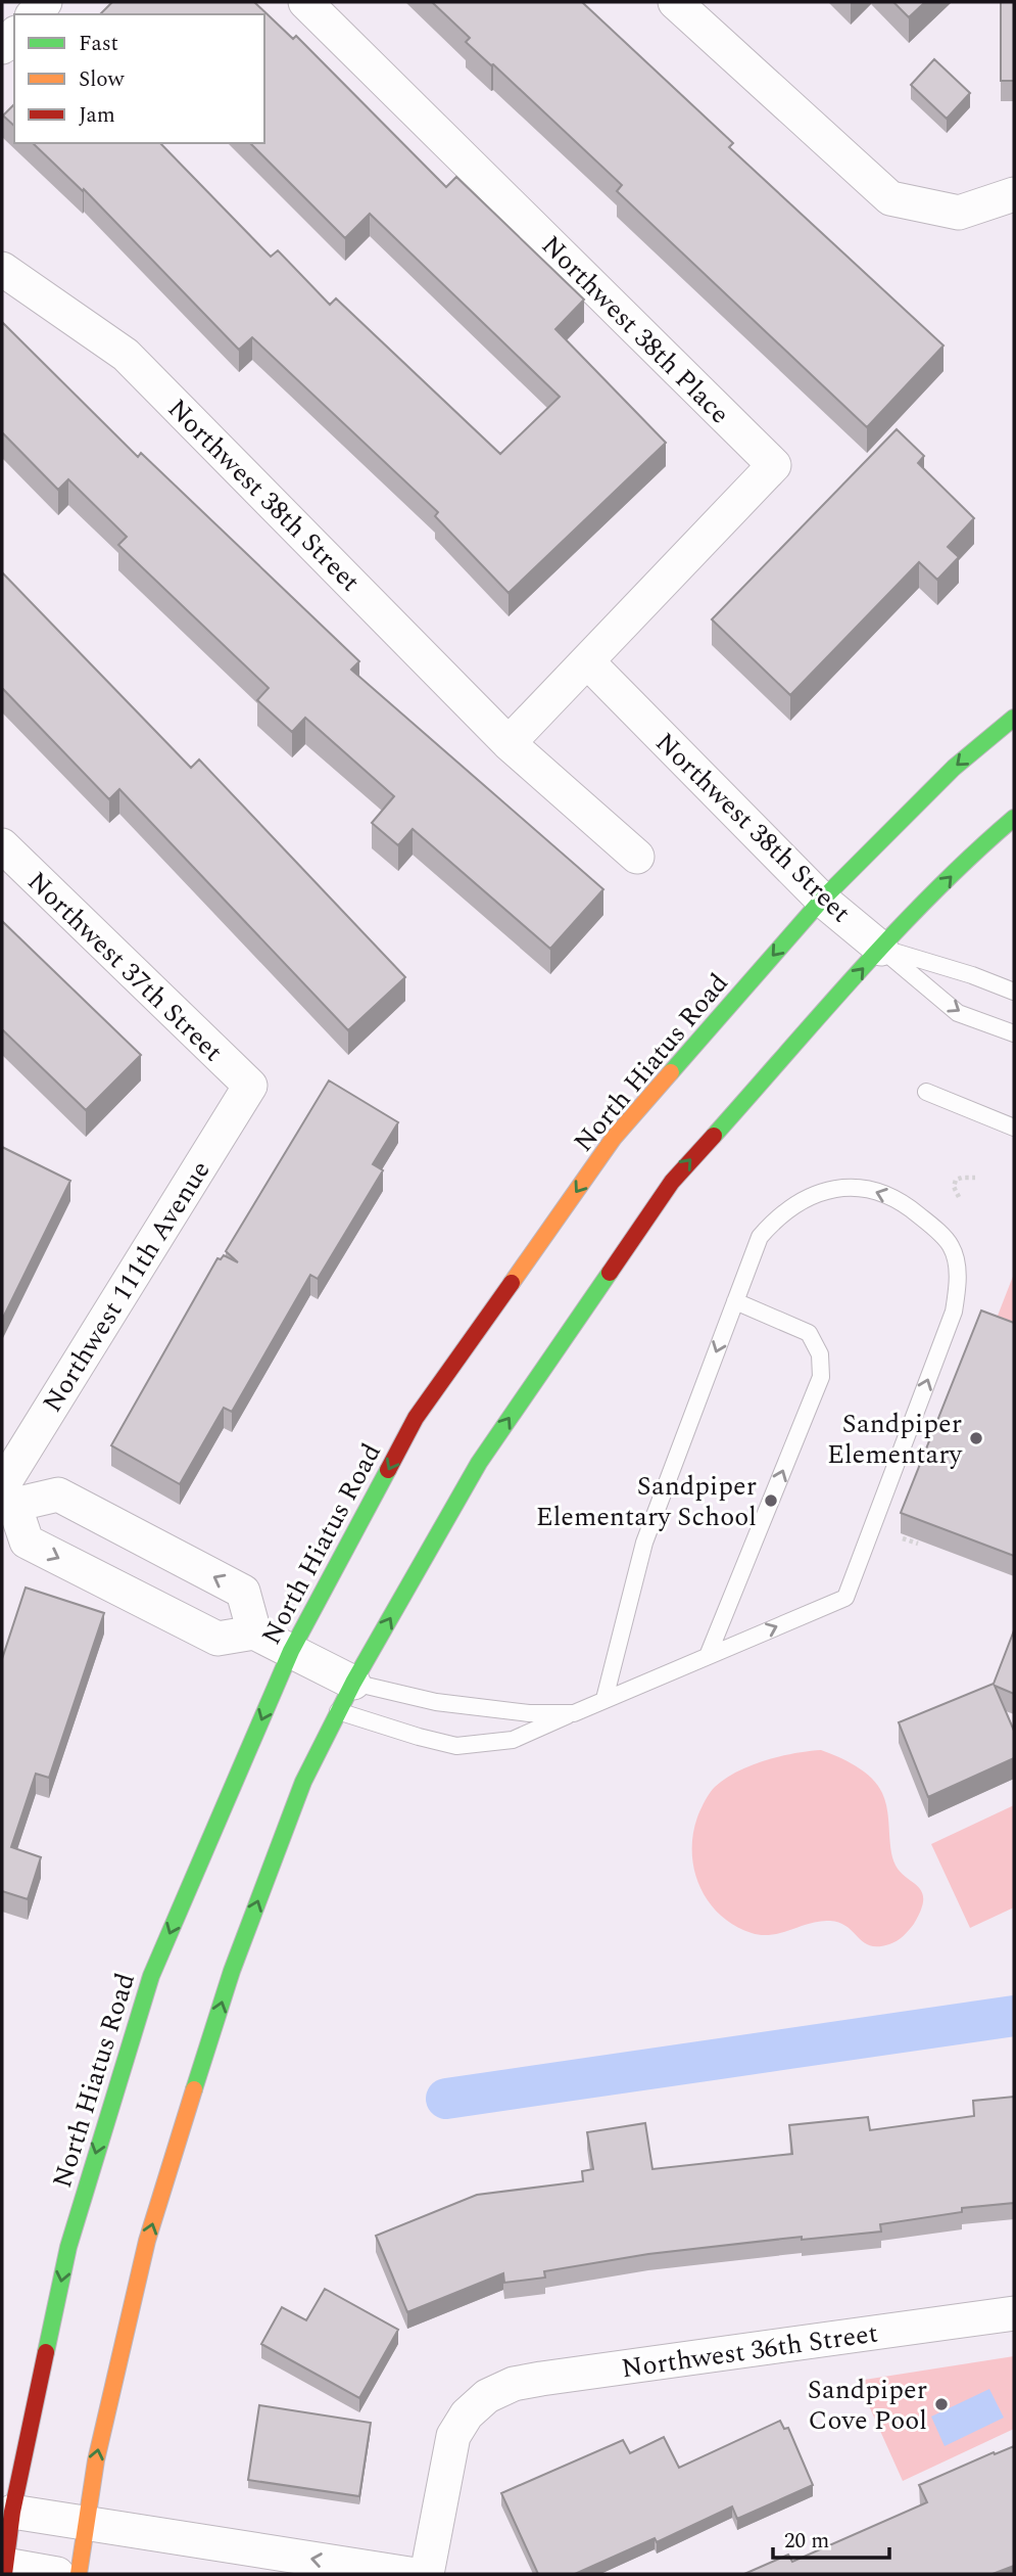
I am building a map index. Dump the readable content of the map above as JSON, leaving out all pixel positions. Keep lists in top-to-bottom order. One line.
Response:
{"streets":{"main road":["North Hiatus Road"],"street":["Northwest 38th Place","Northwest 38th Street","Northwest 37th Street","Northwest 111th Avenue","Northwest 36th Street"]},"crossings":[["Northwest 38th Place","Northwest 38th Street"],["Northwest 38th Street","North Hiatus Road"],["Northwest 37th Street","Northwest 111th Avenue"]],"places":["Sandpiper Elementary","Sandpiper Elementary School","Sandpiper Cove Pool"],"legend":["Fast","Slow","Jam"],"scale_bar":"20 m"}
